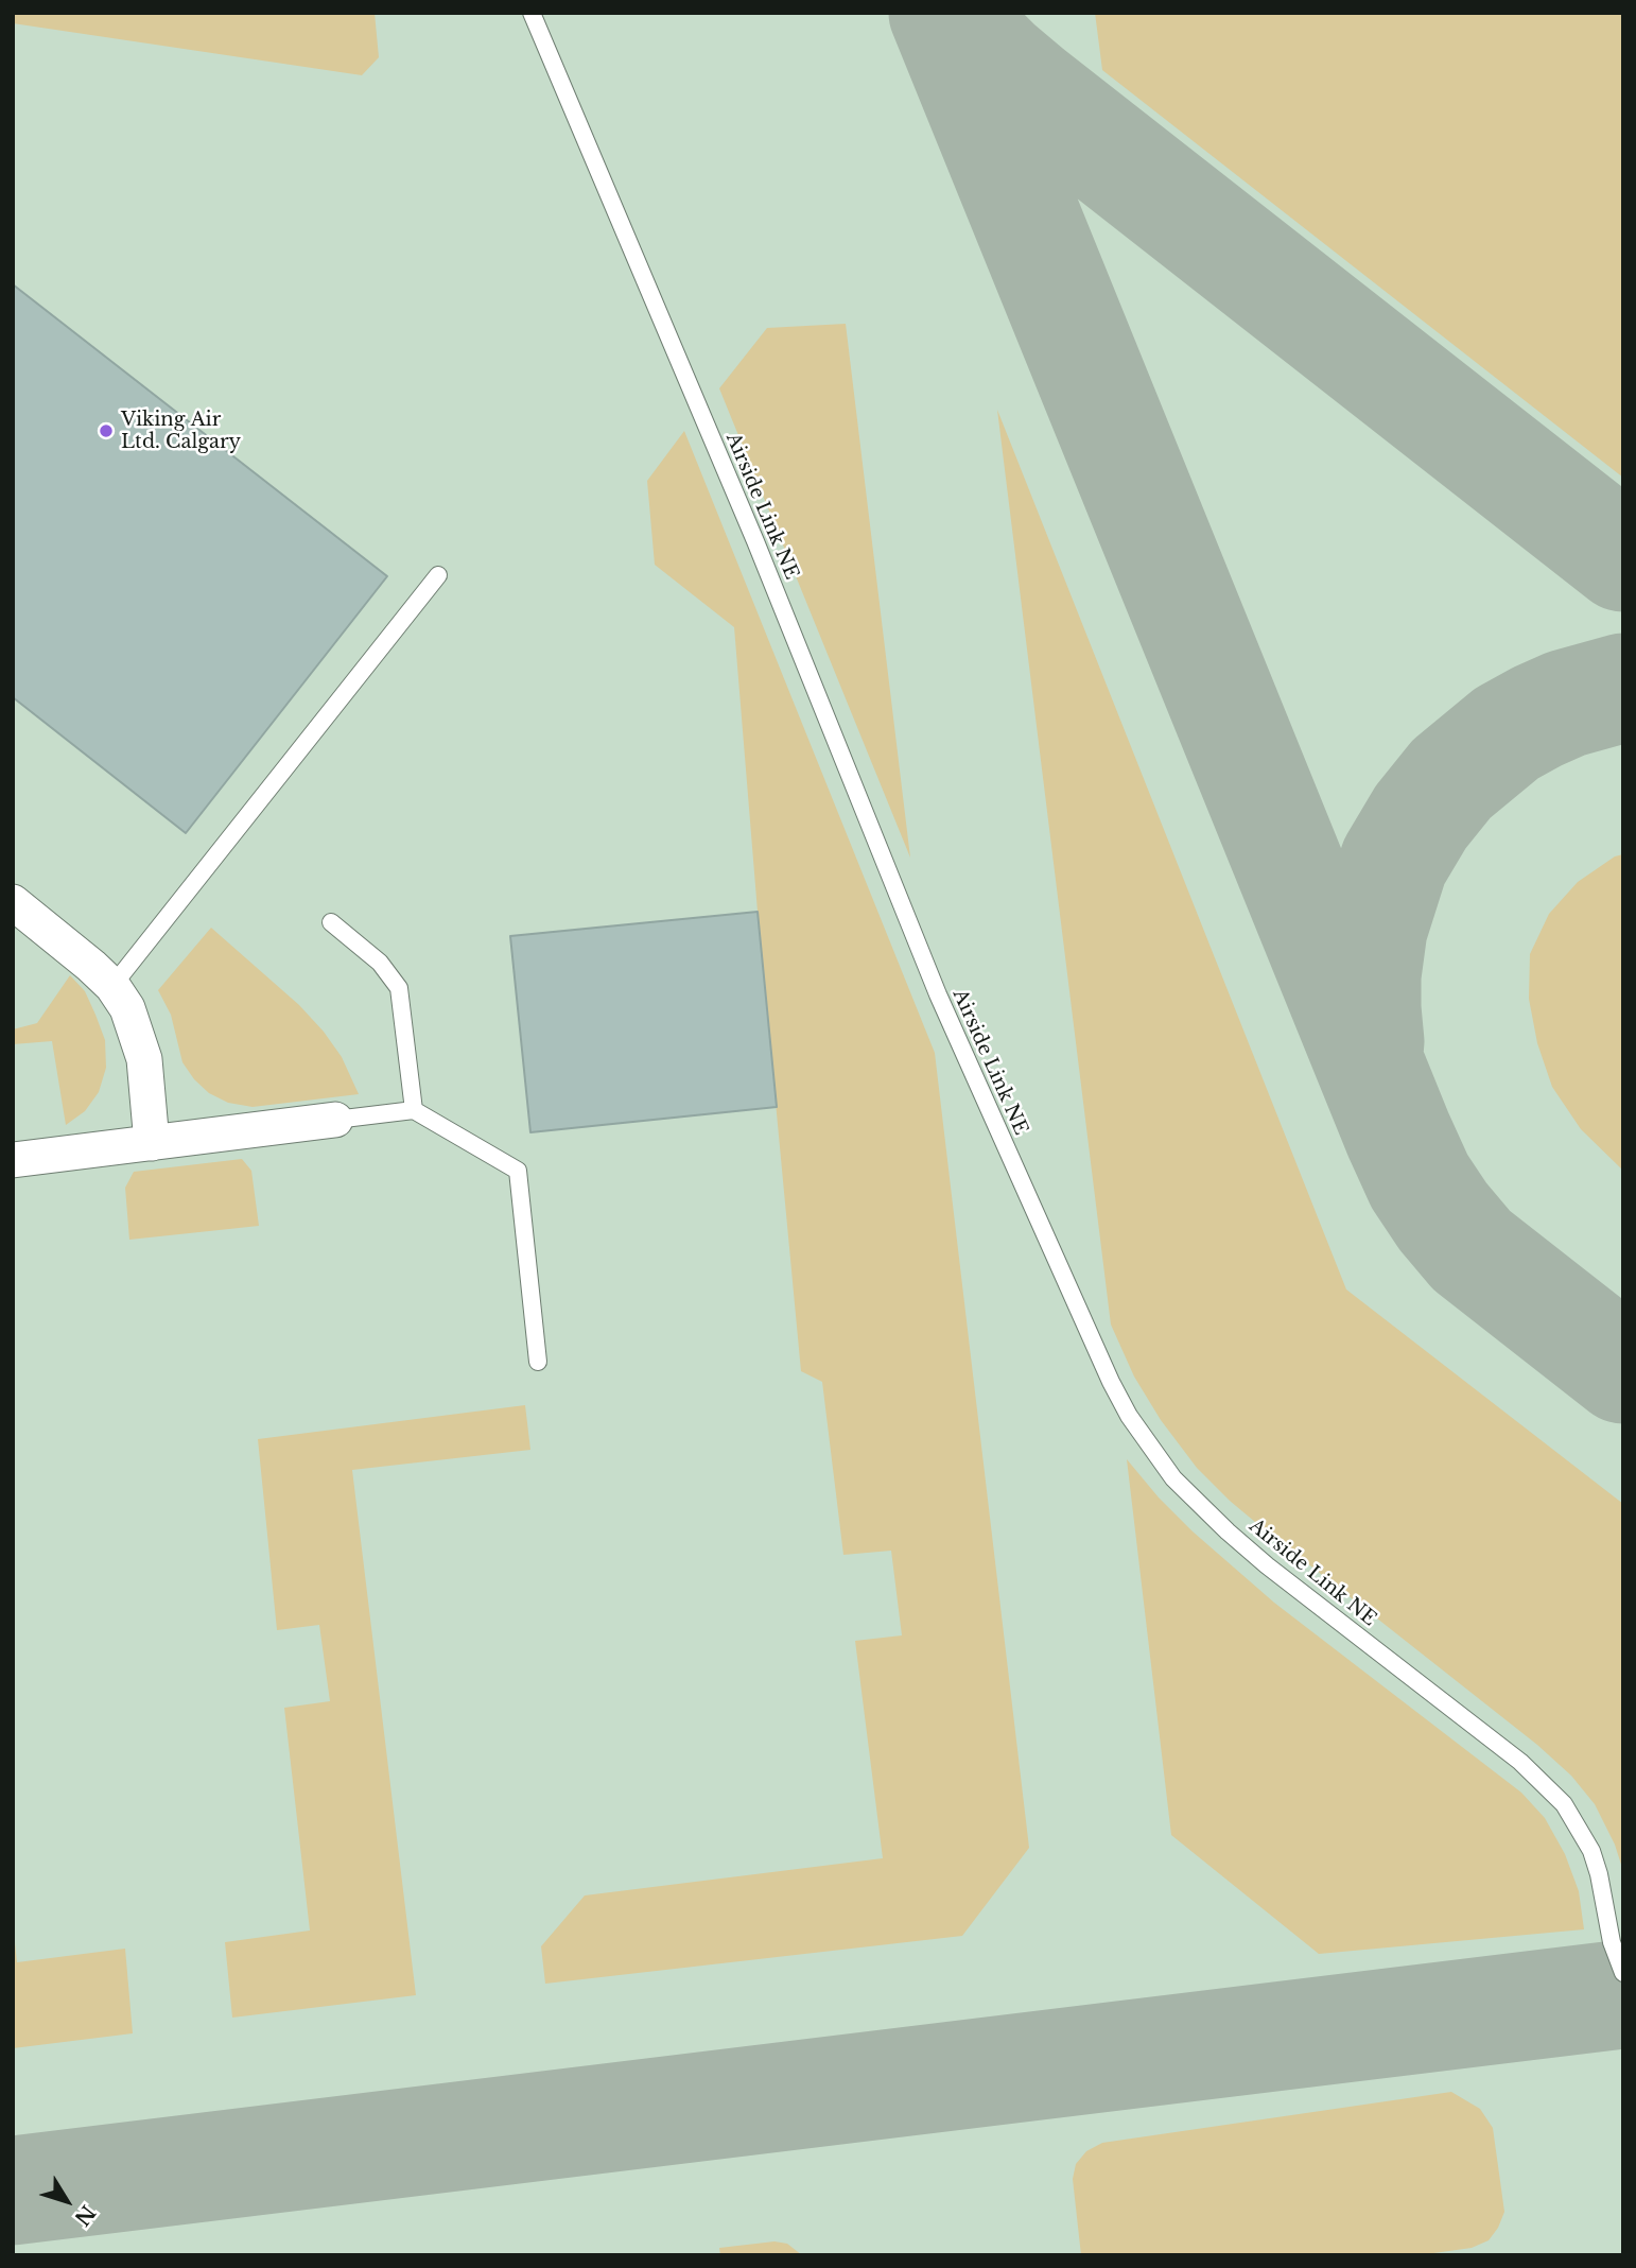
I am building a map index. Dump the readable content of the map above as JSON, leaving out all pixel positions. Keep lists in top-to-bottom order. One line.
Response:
{"streets":{"lane":["Airside Link NE"]},"places":["Viking Air Ltd. Calgary"],"north":"bottom right"}
